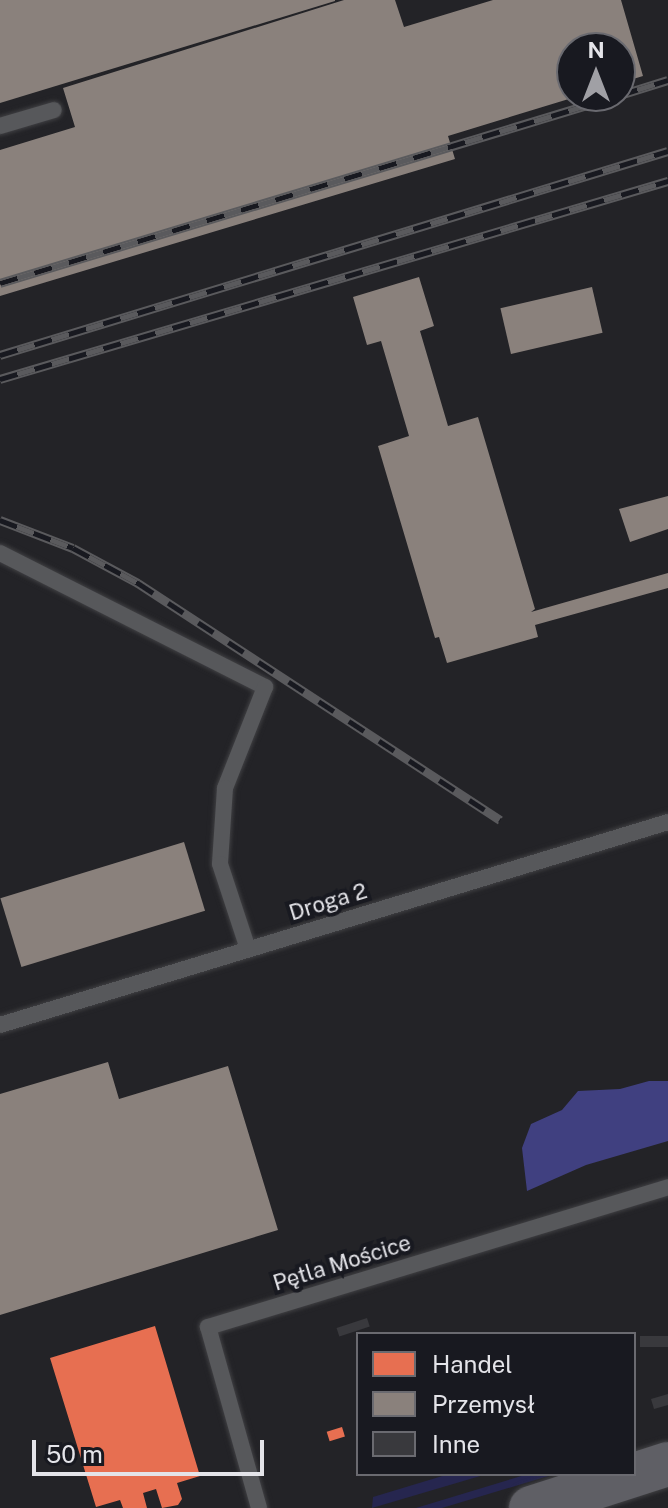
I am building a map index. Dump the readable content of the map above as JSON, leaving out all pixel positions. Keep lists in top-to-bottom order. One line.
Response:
{"streets":{"lane":["Droga 2","Pętla Mościce"]},"legend":["Handel","Przemysł","Inne"],"scale_bar":"50 m","north":"top"}
